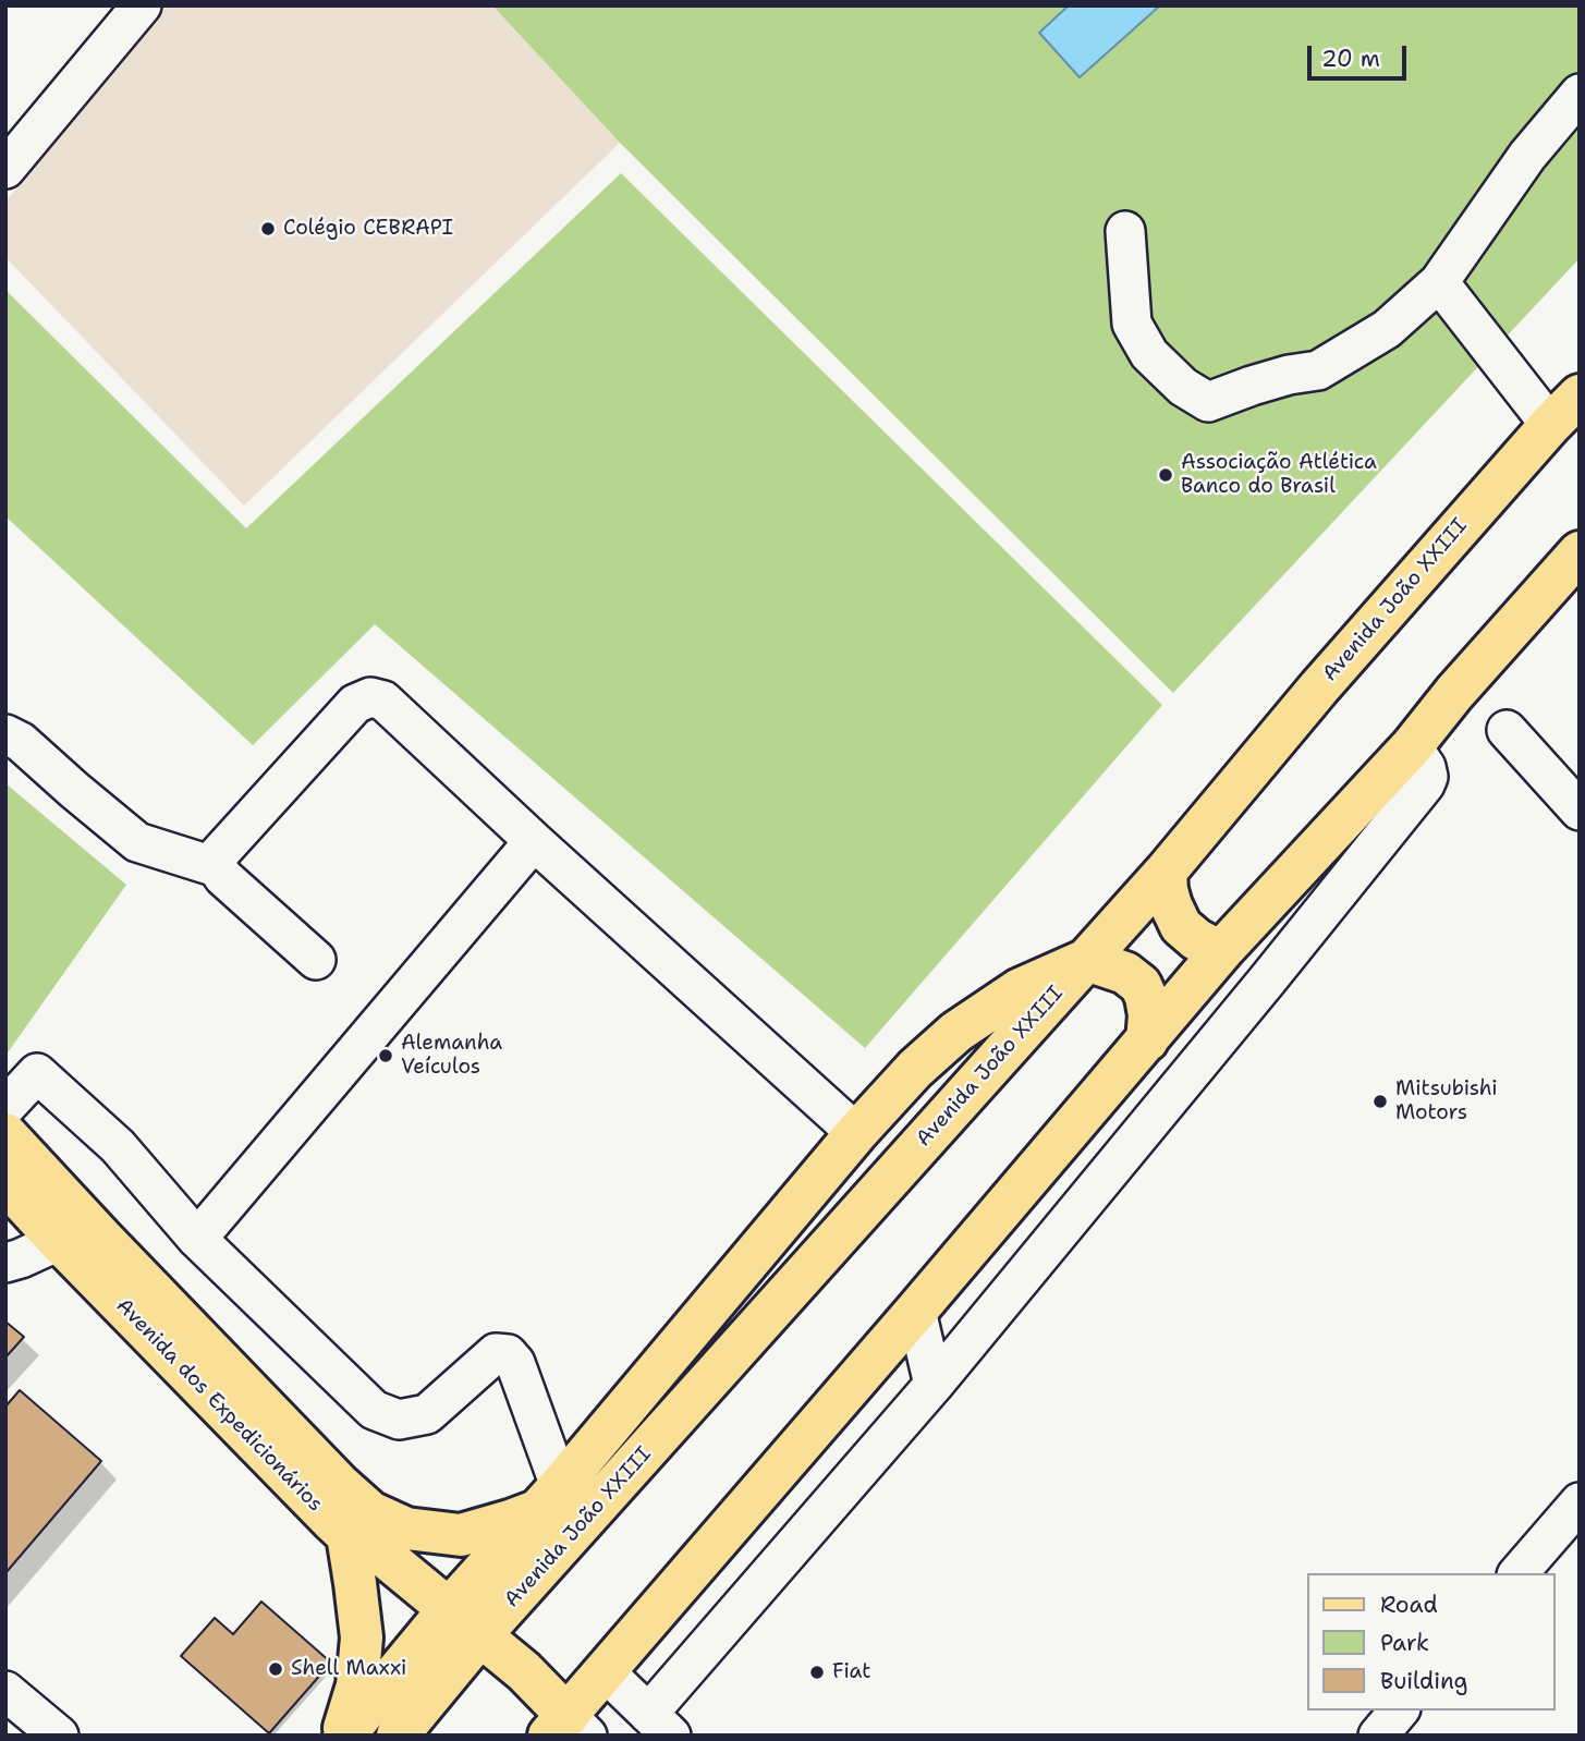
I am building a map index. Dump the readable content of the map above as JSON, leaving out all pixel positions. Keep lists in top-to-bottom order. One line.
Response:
{"streets":{"main road":["Avenida João XXIII","Avenida dos Expedicionários"]},"crossings":[["Avenida João XXIII","Avenida dos Expedicionários"]],"places":["Colégio CEBRAPI","Associação Atlética Banco do Brasil","Alemanha Veículos","Mitsubishi Motors","Shell Maxxi","Fiat"],"legend":["Road","Park","Building"],"scale_bar":"20 m"}
